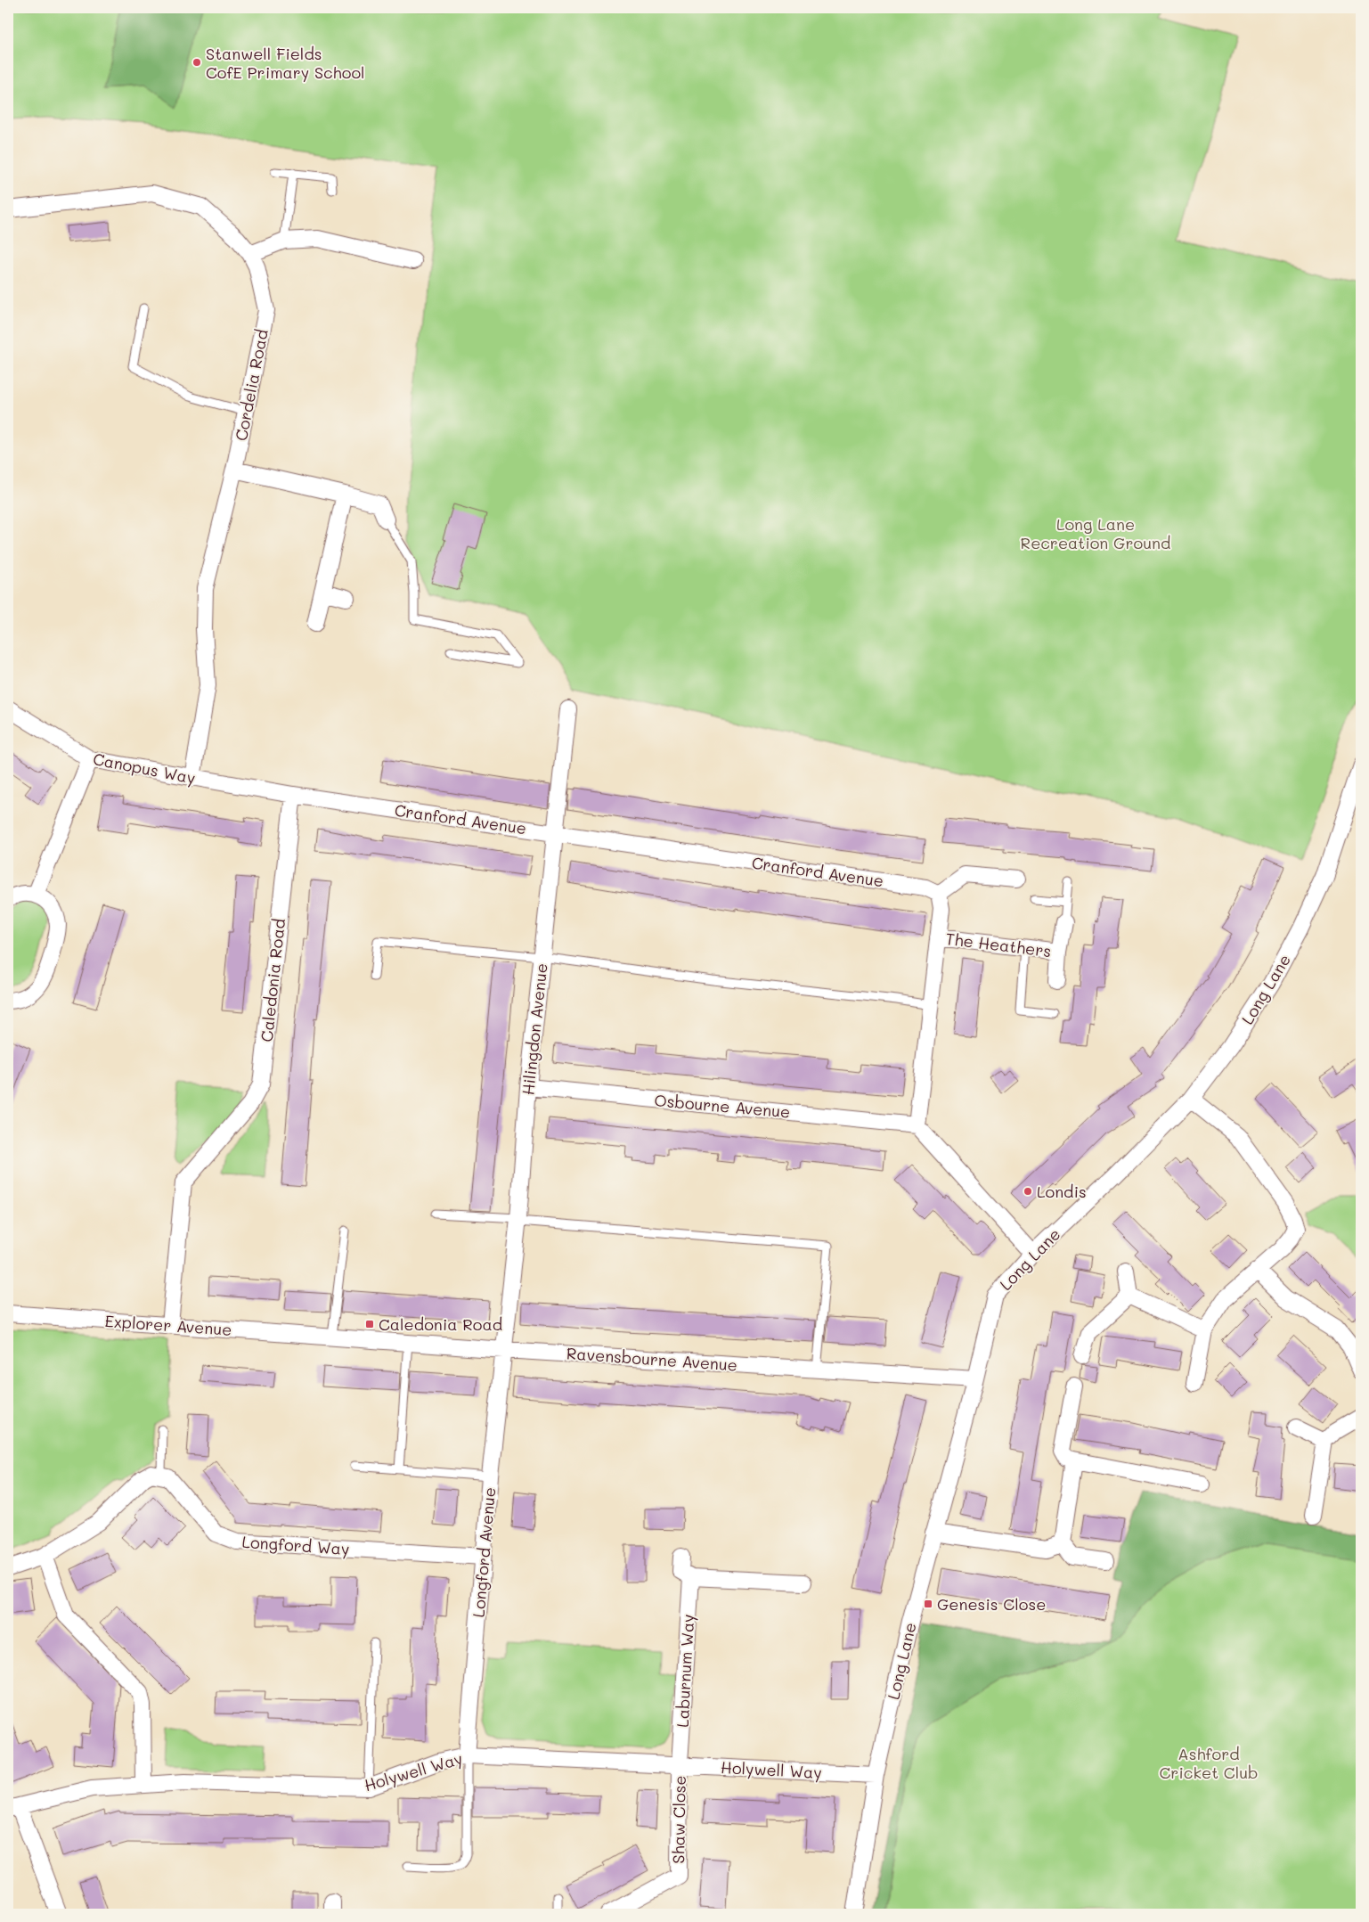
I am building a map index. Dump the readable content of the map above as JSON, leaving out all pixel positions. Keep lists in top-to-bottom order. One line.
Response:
{"streets":{"street":["Cordelia Road","Canopus Way","Cranford Avenue","The Heathers","Caledonia Road","Long Lane","Hilingdon Avenue","Osbourne Avenue","Explorer Avenue","Ravensbourne Avenue","Longford Way","Longford Avenue","Laburnum Way","Holywell Way","Shaw Close"]},"crossings":[["Cordelia Road","Canopus Way"],["Canopus Way","Cranford Avenue"],["Canopus Way","Caledonia Road"],["Cranford Avenue","Caledonia Road"],["Cranford Avenue","Hilingdon Avenue"],["Caledonia Road","Explorer Avenue"],["Long Lane","Ravensbourne Avenue"],["Long Lane","Holywell Way"],["Hilingdon Avenue","Osbourne Avenue"],["Hilingdon Avenue","Ravensbourne Avenue"],["Hilingdon Avenue","Longford Avenue"],["Explorer Avenue","Ravensbourne Avenue"],["Ravensbourne Avenue","Longford Avenue"],["Longford Way","Longford Avenue"],["Longford Avenue","Holywell Way"],["Laburnum Way","Holywell Way"],["Laburnum Way","Shaw Close"],["Holywell Way","Shaw Close"]],"parks":["Long Lane Recreation Ground","Ashford Cricket Club"],"places":{"other":["Stanwell Fields CofE Primary School","Londis"],"transit":["Caledonia Road","Genesis Close"]}}
